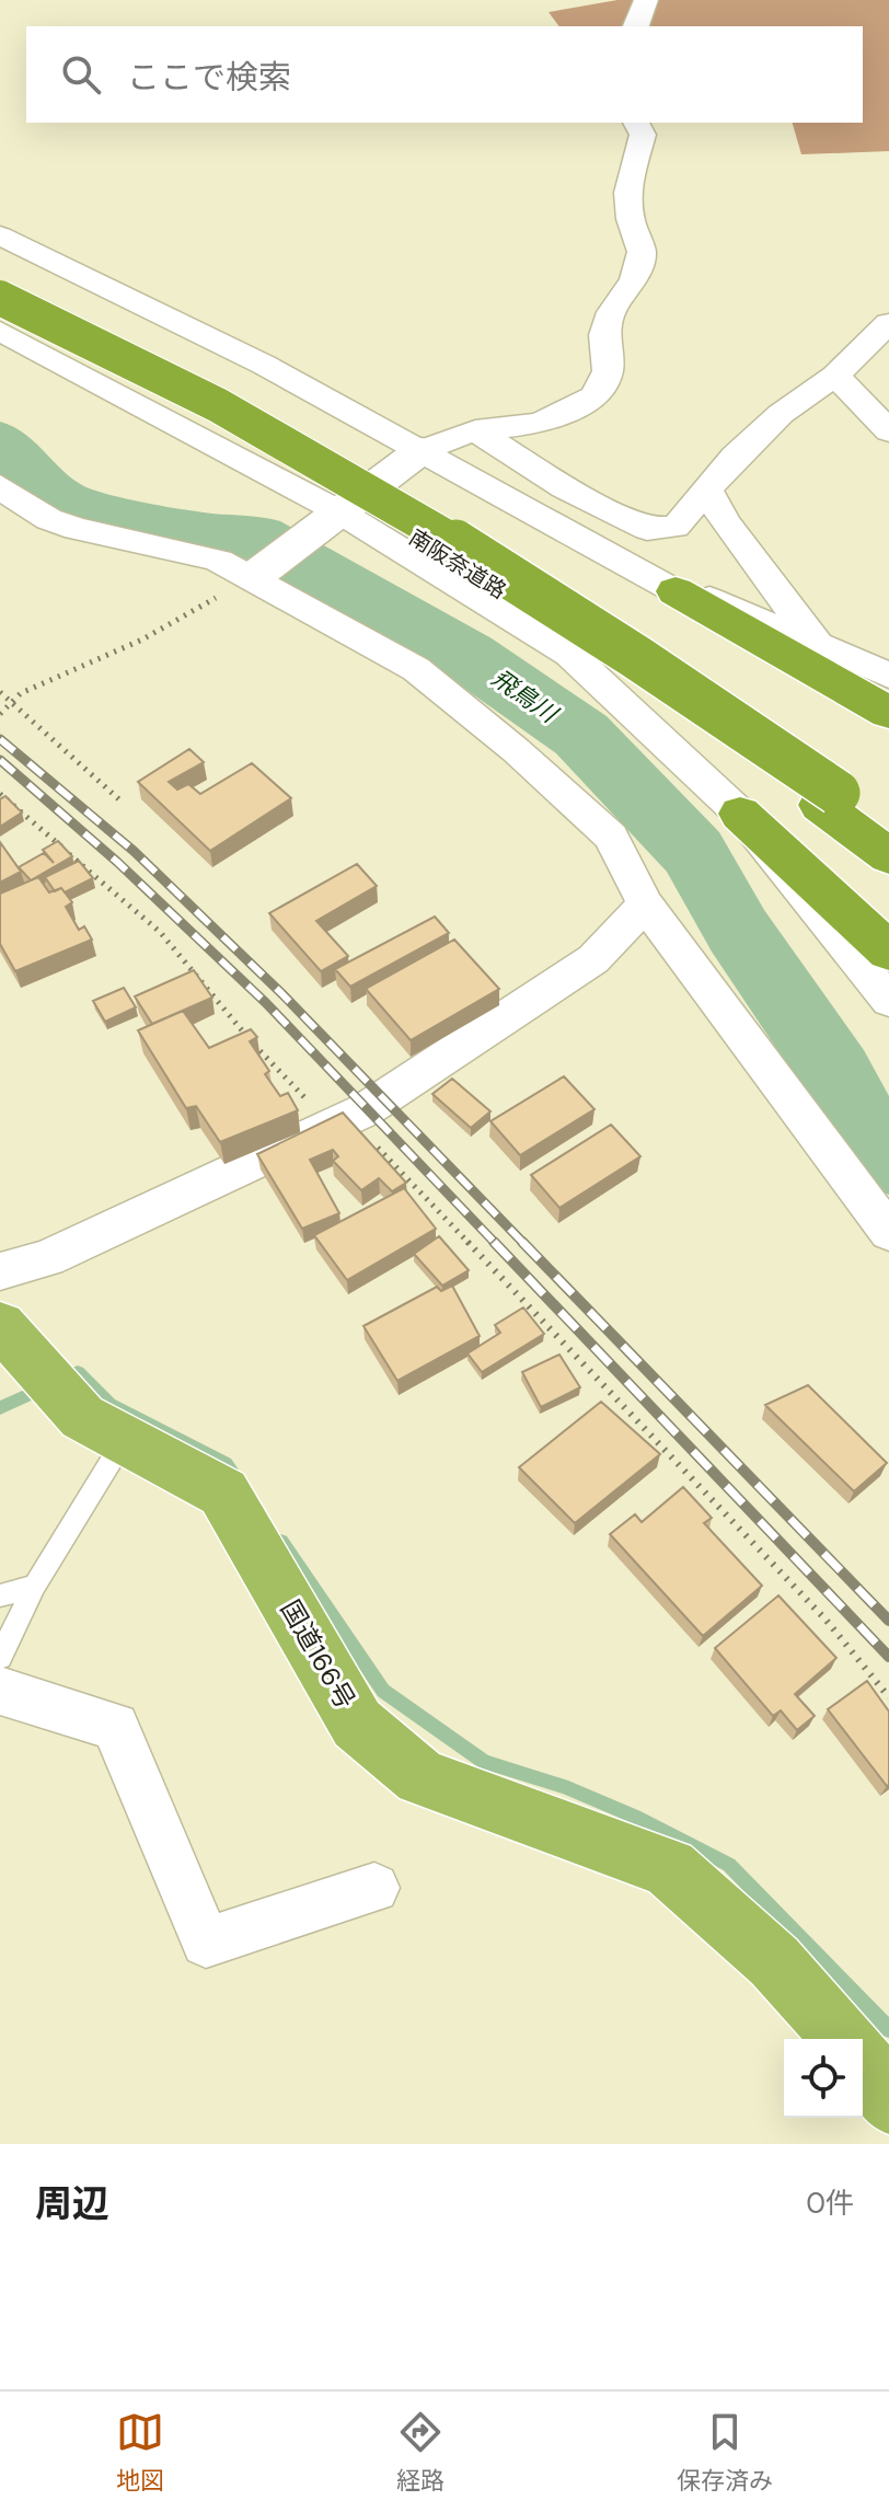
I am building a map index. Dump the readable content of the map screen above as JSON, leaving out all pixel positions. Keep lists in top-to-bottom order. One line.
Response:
{"streets":{"highway":["南阪奈道路","国道166号"]},"water":["飛鳥川"],"page":{"search":"ここで検索","heading":["周辺","0件"],"nav":["地図","経路","保存済み"]}}
